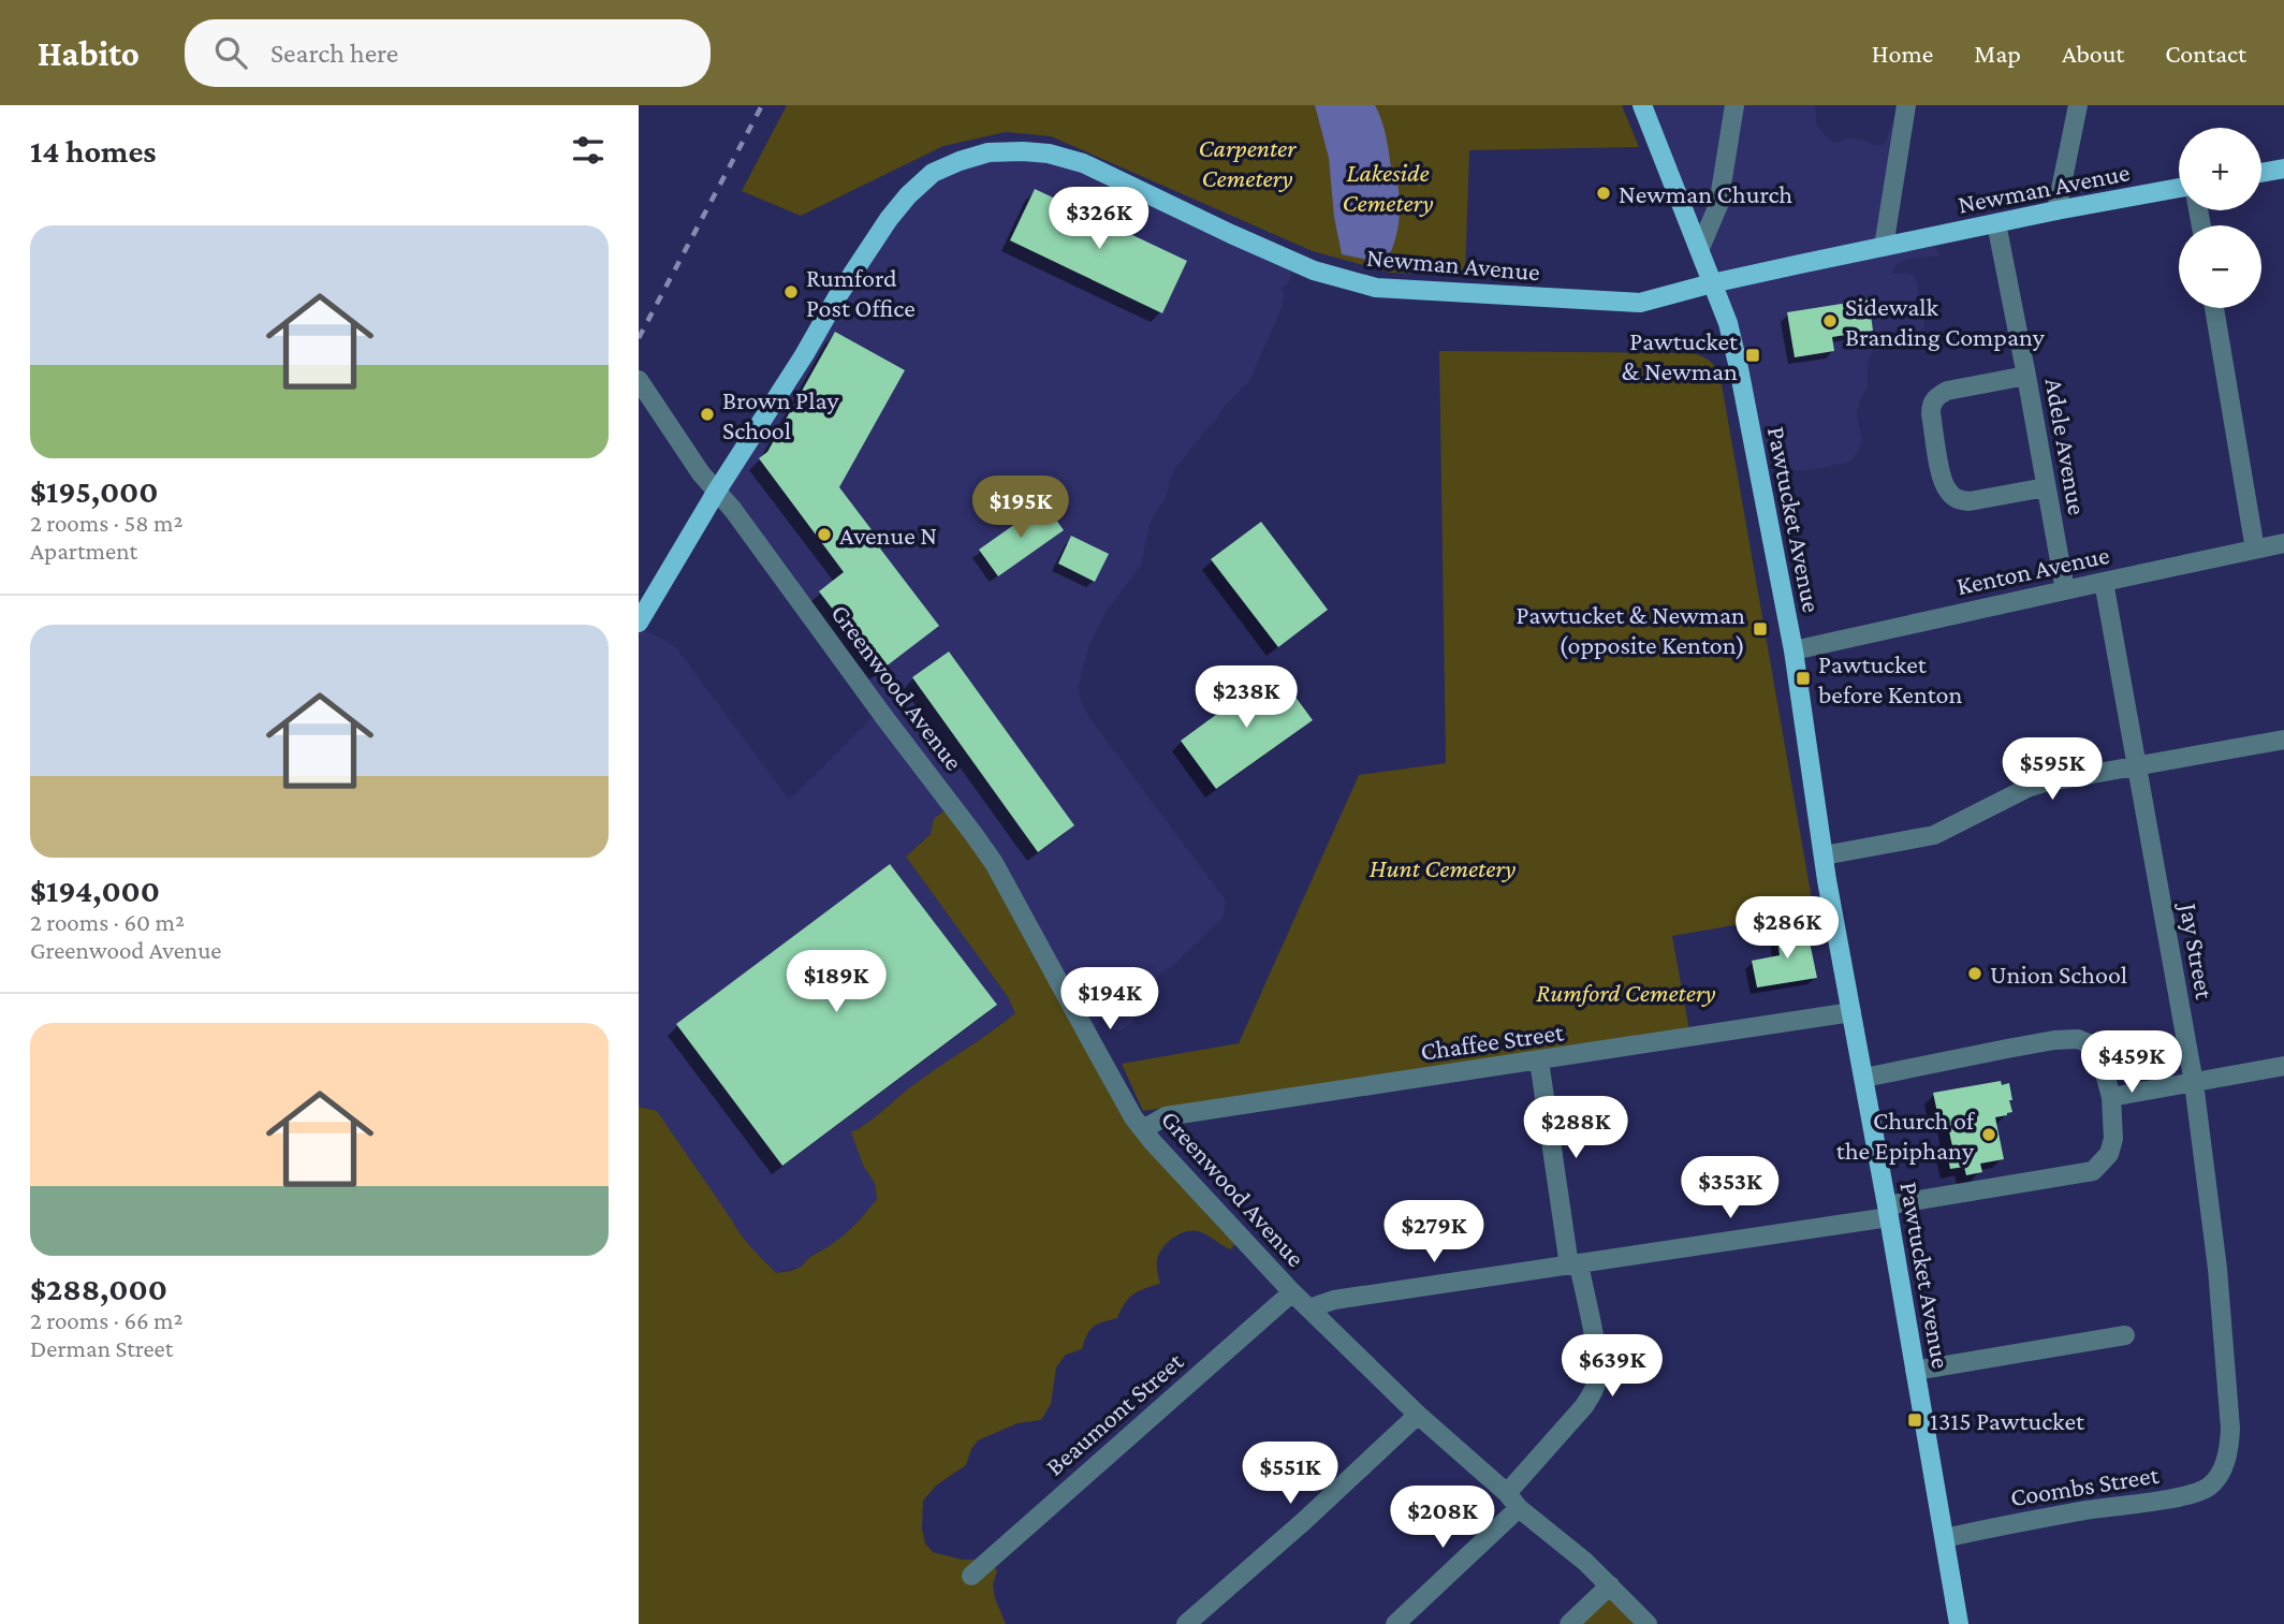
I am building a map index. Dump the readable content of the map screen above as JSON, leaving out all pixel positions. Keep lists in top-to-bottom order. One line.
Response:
{"streets":{"main road":["Newman Avenue","Pawtucket Avenue"],"street":["Adele Avenue","Kenton Avenue","Greenwood Avenue","Jay Street","Chaffee Street","Beaumont Street","Coombs Street"]},"crossings":[["Newman Avenue","Adele Avenue"],["Newman Avenue","Pawtucket Avenue"],["Newman Avenue","Greenwood Avenue"],["Adele Avenue","Kenton Avenue"],["Pawtucket Avenue","Kenton Avenue"],["Pawtucket Avenue","Chaffee Street"],["Pawtucket Avenue","Coombs Street"],["Kenton Avenue","Jay Street"],["Greenwood Avenue","Chaffee Street"],["Greenwood Avenue","Beaumont Street"],["Jay Street","Coombs Street"]],"parks":["Carpenter Cemetery","Lakeside Cemetery","Hunt Cemetery","Rumford Cemetery"],"places":{"other":["Newman Church","Rumford Post Office","Sidewalk Branding Company","Brown Play School","Avenue N","Union School","Church of the Epiphany"],"transit":["Pawtucket & Newman","Pawtucket & Newman (opposite Kenton)","Pawtucket before Kenton","1315 Pawtucket"]},"page":{"header":"Habito","search":"Search here","nav":["Home","Map","About","Contact"],"heading":"14 homes","map_buttons":["+","−"],"price":["$326K","$195K","$238K","$595K","$286K","$189K","$194K","$459K","$288K","$353K","$279K","$639K","$551K","$208K"],"list":[{"name":"$195,000","note":"2 rooms · 58 m² · Apartment"},{"name":"$194,000","note":"2 rooms · 60 m² · Greenwood Avenue"},{"name":"$288,000","note":"2 rooms · 66 m² · Derman Street"}]}}
